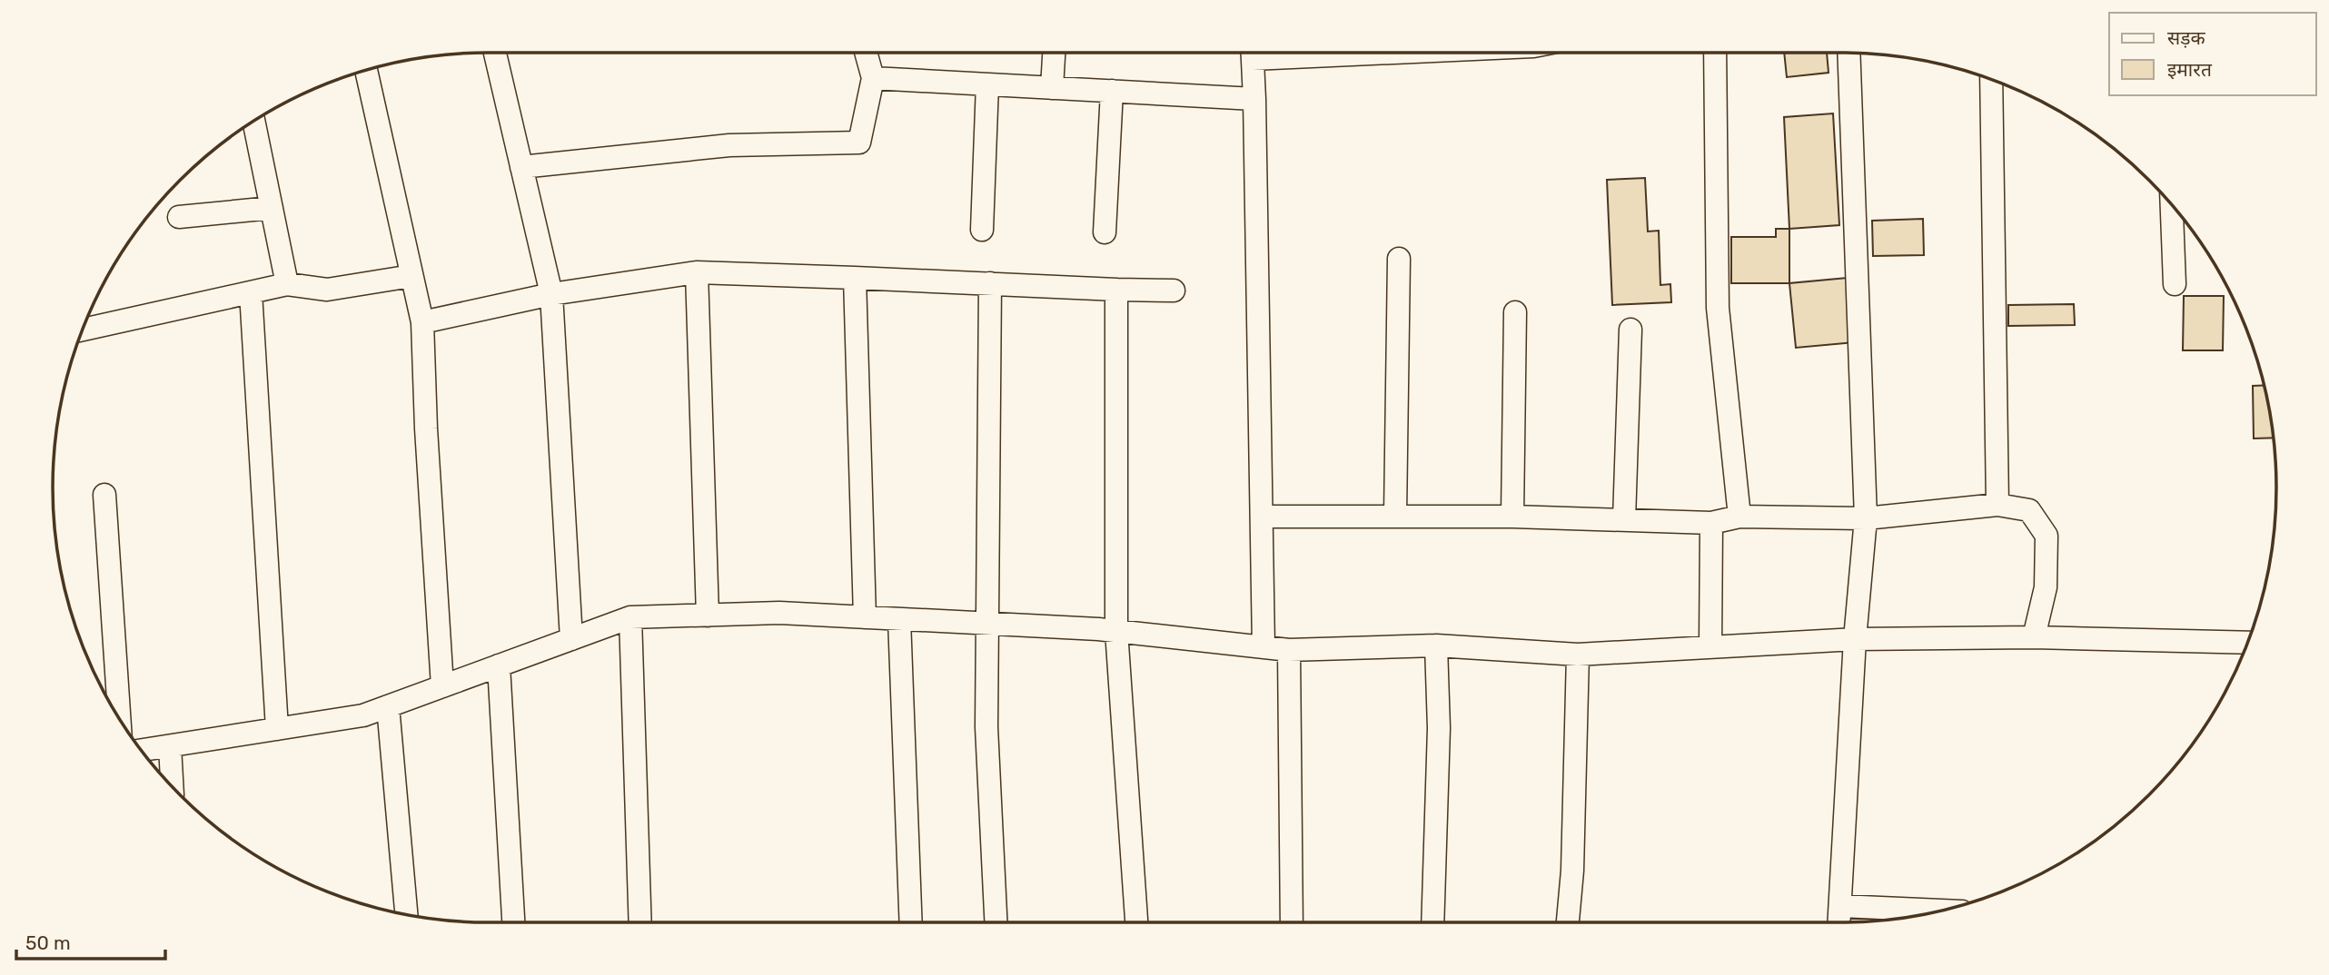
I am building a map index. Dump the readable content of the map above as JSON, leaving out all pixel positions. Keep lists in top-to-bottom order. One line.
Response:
{"legend":["सड़क","इमारत"],"scale_bar":"50 m"}
